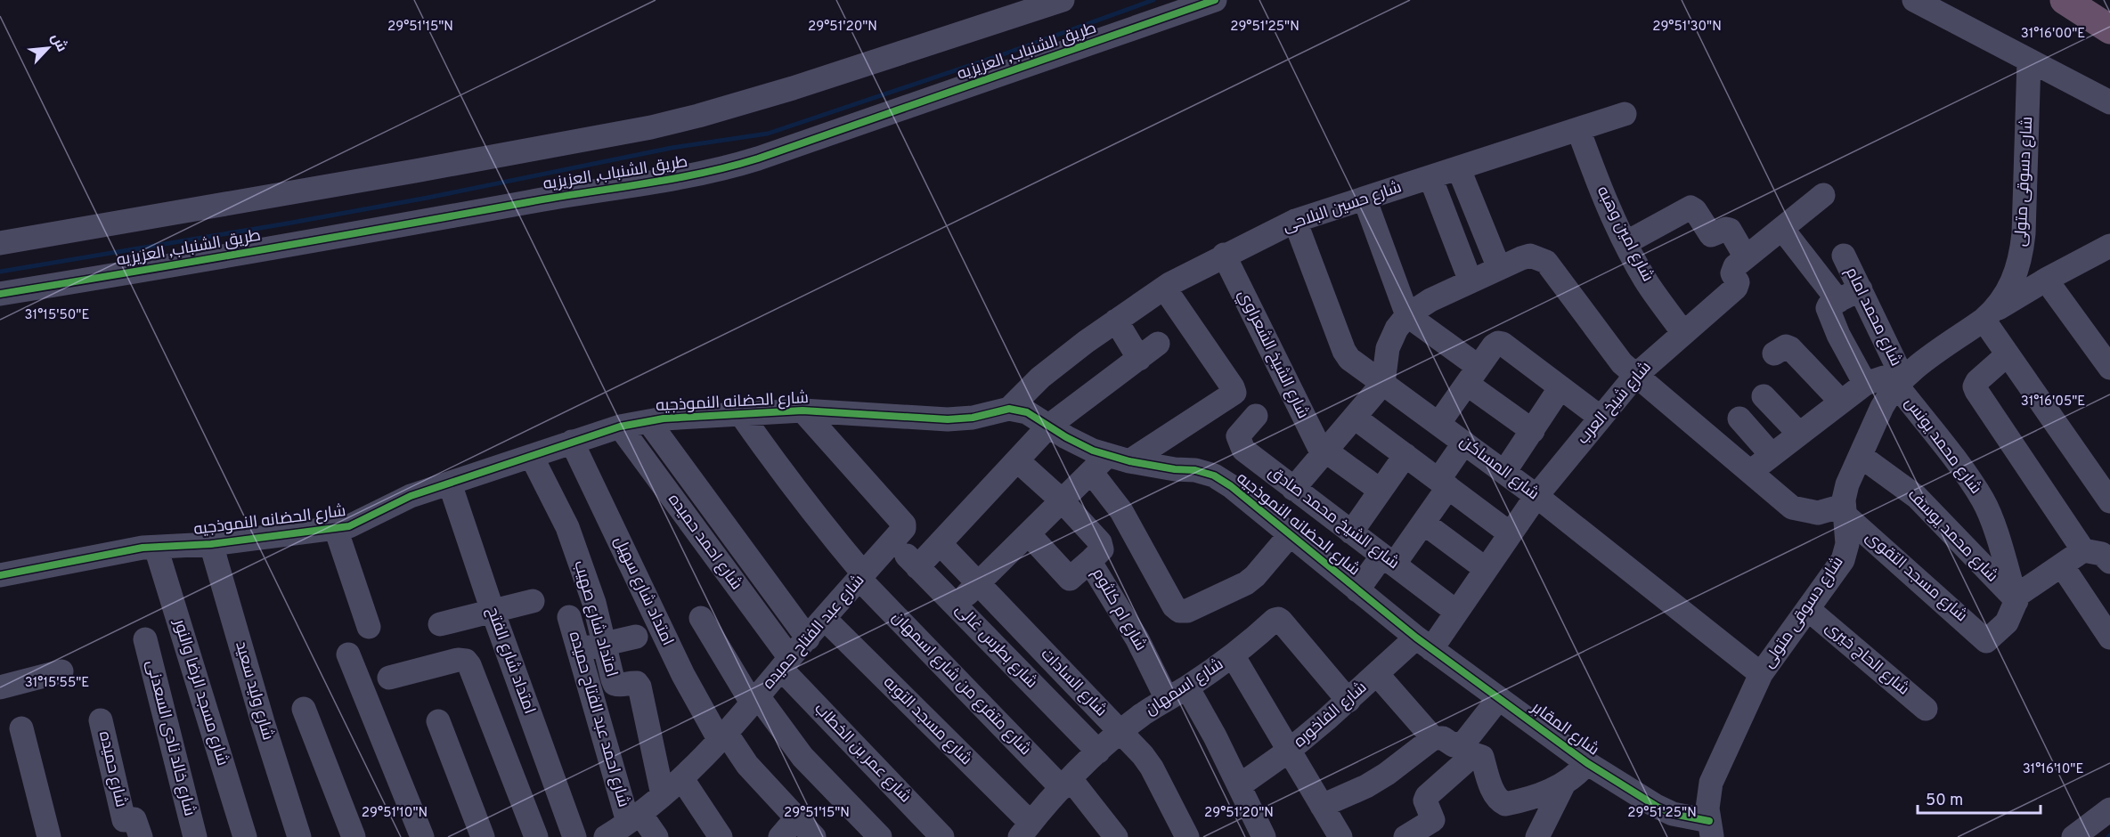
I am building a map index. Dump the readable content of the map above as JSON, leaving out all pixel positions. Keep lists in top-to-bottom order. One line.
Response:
{"streets":{"street":["طريق الشنباب, العزيزيه","شارع دسوقى متولى","شارع حسين البلاحى","شارع امين وهبه","شارع محمد امام","شارع الشيخ الشعراوي","شارع الحضانه النموذجيه","شارع شيخ العرب","شارع محمد يونس","شارع المساكن","شارع الشيخ محمد صادق","شارع محمد يوسف","شارع احمد حميده","شارع مسجد التقوى","امتداد شارع سهيل","شارع ام كلثوم","امتداد شارع صهيب","شارع عبد الفتاح حميده","شارع بطرس غالى","شارع الحاج خيرى","امتداد شارع الفتح","شارع السادات","شارع متفرع من شارع اسمهان","شارع اسمهان","شارع وليد سعيد","شارع مسجد الرضا والنور","شارع الفاخوره","شارع احمد عبد الفتاح حميده","شارع مسجد التوبه","شارع المقابر","شارع خالد نادى السعدنى","شارع عمر بن الخطاب","شارع حميده"]},"crossings":[["شارع دسوقى متولى","شارع محمد امام"],["شارع دسوقى متولى","شارع محمد يونس"],["شارع دسوقى متولى","شارع المساكن"],["شارع دسوقى متولى","شارع محمد يوسف"],["شارع دسوقى متولى","شارع مسجد التقوى"],["شارع دسوقى متولى","شارع الحاج خيرى"],["شارع دسوقى متولى","شارع المقابر"],["شارع حسين البلاحى","شارع امين وهبه"],["شارع حسين البلاحى","شارع الشيخ الشعراوي"],["شارع حسين البلاحى","شارع الحضانه النموذجيه"],["شارع حسين البلاحى","شارع المساكن"],["شارع امين وهبه","شارع شيخ العرب"],["شارع محمد امام","شارع محمد يونس"],["شارع الحضانه النموذجيه","شارع شيخ العرب"],["شارع الحضانه النموذجيه","شارع احمد حميده"],["شارع الحضانه النموذجيه","امتداد شارع سهيل"],["شارع الحضانه النموذجيه","امتداد شارع صهيب"],["شارع الحضانه النموذجيه","شارع عبد الفتاح حميده"],["شارع الحضانه النموذجيه","امتداد شارع الفتح"],["شارع الحضانه النموذجيه","شارع متفرع من شارع اسمهان"],["شارع الحضانه النموذجيه","شارع وليد سعيد"],["شارع الحضانه النموذجيه","شارع مسجد الرضا والنور"],["شارع الحضانه النموذجيه","شارع الفاخوره"],["شارع الحضانه النموذجيه","شارع المقابر"],["شارع شيخ العرب","شارع المساكن"],["شارع شيخ العرب","شارع الشيخ محمد صادق"],["شارع شيخ العرب","شارع الفاخوره"],["شارع شيخ العرب","شارع المقابر"],["شارع محمد يونس","شارع محمد يوسف"],["شارع محمد يونس","شارع مسجد التقوى"],["شارع محمد يوسف","شارع مسجد التقوى"],["شارع احمد حميده","شارع عبد الفتاح حميده"],["شارع احمد حميده","شارع عمر بن الخطاب"],["امتداد شارع سهيل","شارع عبد الفتاح حميده"],["شارع ام كلثوم","شارع اسمهان"],["امتداد شارع صهيب","شارع عبد الفتاح حميده"],["شارع عبد الفتاح حميده","شارع بطرس غالى"],["شارع عبد الفتاح حميده","شارع متفرع من شارع اسمهان"],["شارع عبد الفتاح حميده","شارع احمد عبد الفتاح حميده"],["شارع عبد الفتاح حميده","شارع مسجد التوبه"],["شارع عبد الفتاح حميده","شارع عمر بن الخطاب"],["شارع بطرس غالى","شارع اسمهان"],["شارع السادات","شارع اسمهان"],["شارع متفرع من شارع اسمهان","شارع اسمهان"],["شارع اسمهان","شارع الفاخوره"],["شارع اسمهان","شارع مسجد التوبه"],["شارع الفاخوره","شارع المقابر"]],"scale_bar":"50 m","north":"top right","coordinates":["29°51'15\"N","29°51'20\"N","29°51'25\"N","29°51'30\"N","31°16'00\"E","31°15'50\"E","31°16'05\"E","31°15'55\"E","31°16'10\"E","29°51'10\"N"]}
